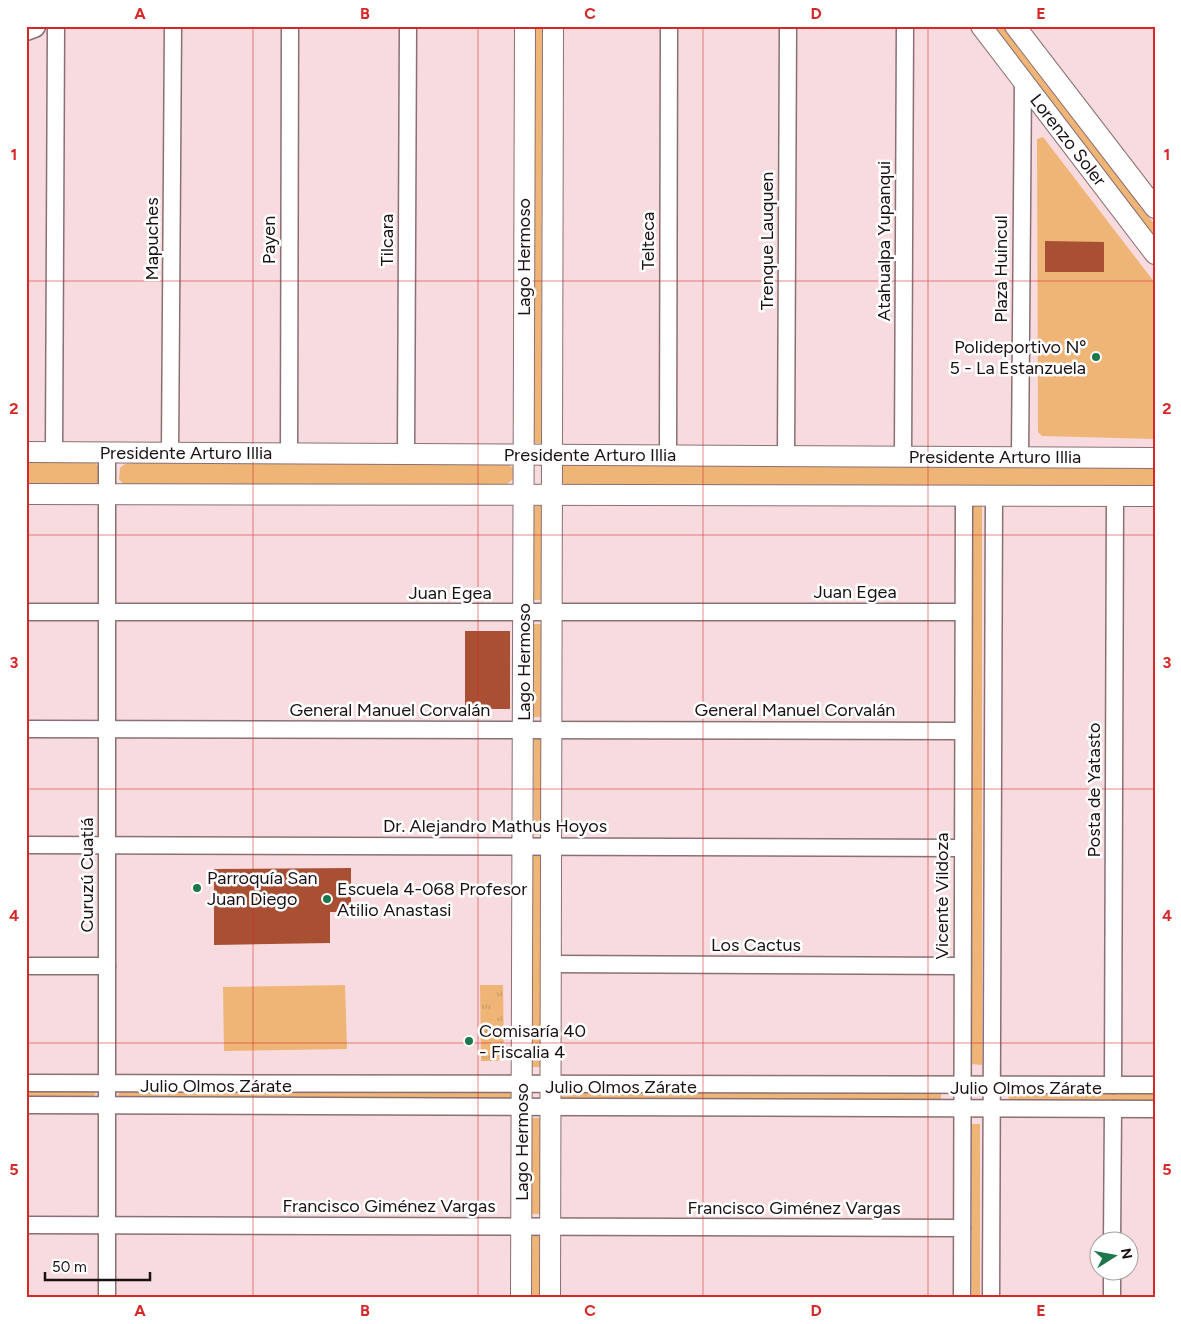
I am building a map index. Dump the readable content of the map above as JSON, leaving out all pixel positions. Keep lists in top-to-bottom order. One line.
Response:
{"streets":{"street":["Lorenzo Soler","Mapuches","Payen","Tilcara","Telteca","Trenque Lauquen","Atahualpa Yupanqui","Lago Hermoso","Plaza Huincul","Presidente Arturo Illia","Juan Egea","General Manuel Corvalán","Posta de Yatasto","Dr. Alejandro Mathus Hoyos","Curuzú Cuatiá","Vicente Vildoza","Los Cactus","Julio Olmos Zárate","Francisco Giménez Vargas"]},"crossings":[["Lorenzo Soler","Plaza Huincul"],["Mapuches","Presidente Arturo Illia"],["Payen","Presidente Arturo Illia"],["Tilcara","Presidente Arturo Illia"],["Telteca","Presidente Arturo Illia"],["Trenque Lauquen","Presidente Arturo Illia"],["Atahualpa Yupanqui","Presidente Arturo Illia"],["Lago Hermoso","Presidente Arturo Illia"],["Lago Hermoso","Juan Egea"],["Lago Hermoso","General Manuel Corvalán"],["Lago Hermoso","Dr. Alejandro Mathus Hoyos"],["Lago Hermoso","Los Cactus"],["Lago Hermoso","Julio Olmos Zárate"],["Lago Hermoso","Francisco Giménez Vargas"],["Plaza Huincul","Presidente Arturo Illia"],["Presidente Arturo Illia","Curuzú Cuatiá"],["Juan Egea","Curuzú Cuatiá"],["Juan Egea","Vicente Vildoza"],["General Manuel Corvalán","Curuzú Cuatiá"],["General Manuel Corvalán","Vicente Vildoza"],["Posta de Yatasto","Julio Olmos Zárate"],["Dr. Alejandro Mathus Hoyos","Curuzú Cuatiá"],["Dr. Alejandro Mathus Hoyos","Vicente Vildoza"],["Curuzú Cuatiá","Julio Olmos Zárate"],["Curuzú Cuatiá","Francisco Giménez Vargas"],["Vicente Vildoza","Los Cactus"],["Vicente Vildoza","Julio Olmos Zárate"],["Vicente Vildoza","Francisco Giménez Vargas"]],"places":["Polideportivo Nº 5 - La Estanzuela","Parroquía San Juan Diego","Escuela 4-068 Profesor Atilio Anastasi","Comisaría 40 - Fiscalia 4"],"scale_bar":"50 m","north":"right","grid":{"columns":["A","B","C","D","E"],"rows":["1","2","3","4","5"]}}
